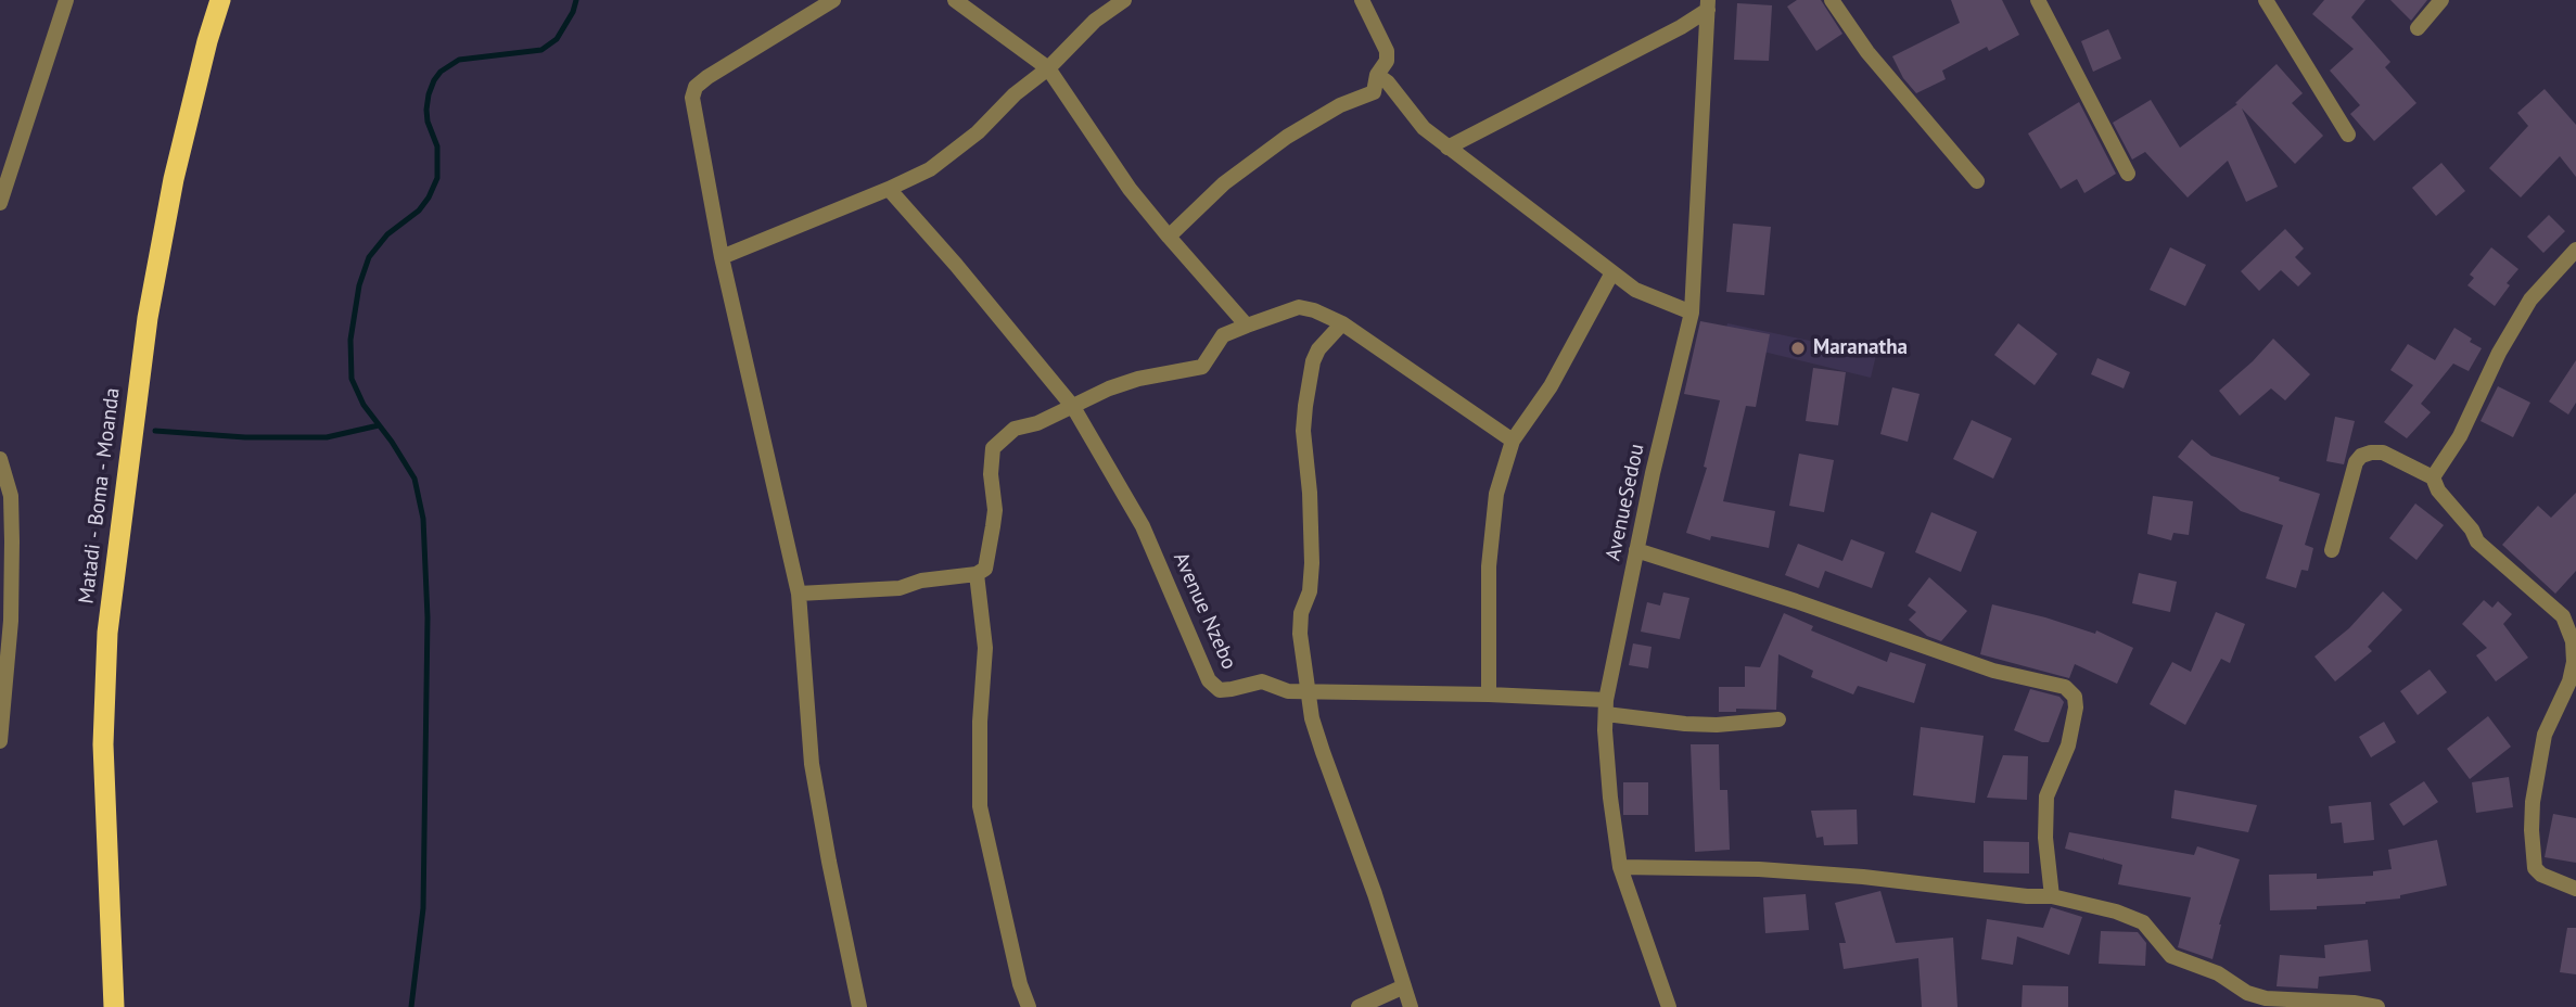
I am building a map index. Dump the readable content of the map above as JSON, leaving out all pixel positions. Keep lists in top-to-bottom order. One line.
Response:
{"streets":{"highway":["Matadi - Boma - Moanda"],"street":["AvenueSedou","Avenue Nzebo"]},"crossings":[["AvenueSedou","Avenue Nzebo"]],"places":["Maranatha"]}
